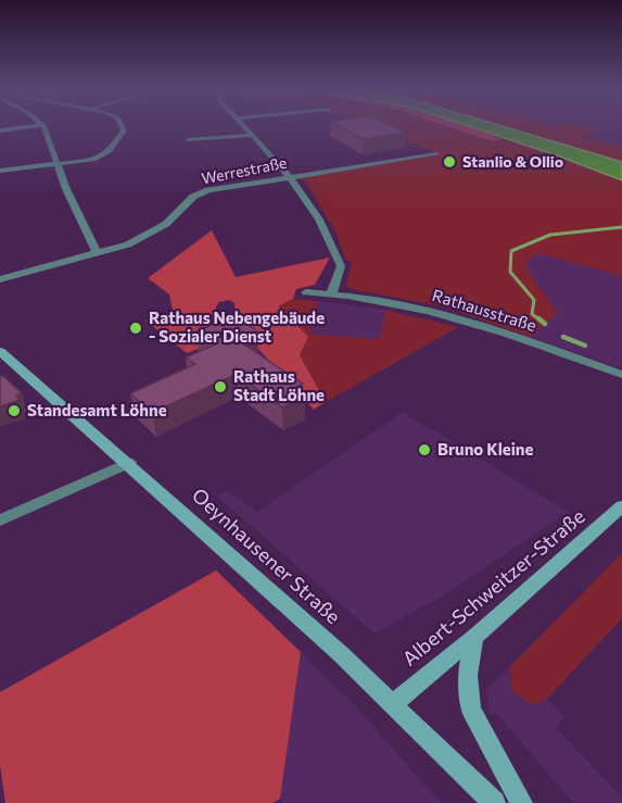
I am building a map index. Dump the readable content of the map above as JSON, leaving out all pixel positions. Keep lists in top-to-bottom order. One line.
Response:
{"streets":{"main road":["Oeynhausener Straße","Albert-Schweitzer-Straße"],"street":["Werrestraße","Rathausstraße"]},"crossings":[["Oeynhausener Straße","Albert-Schweitzer-Straße"]],"places":["Stanlio & Ollio","Rathaus Nebengebäude - Sozialer Dienst","Rathaus Stadt Löhne","Standesamt Löhne","Bruno Kleine"]}
